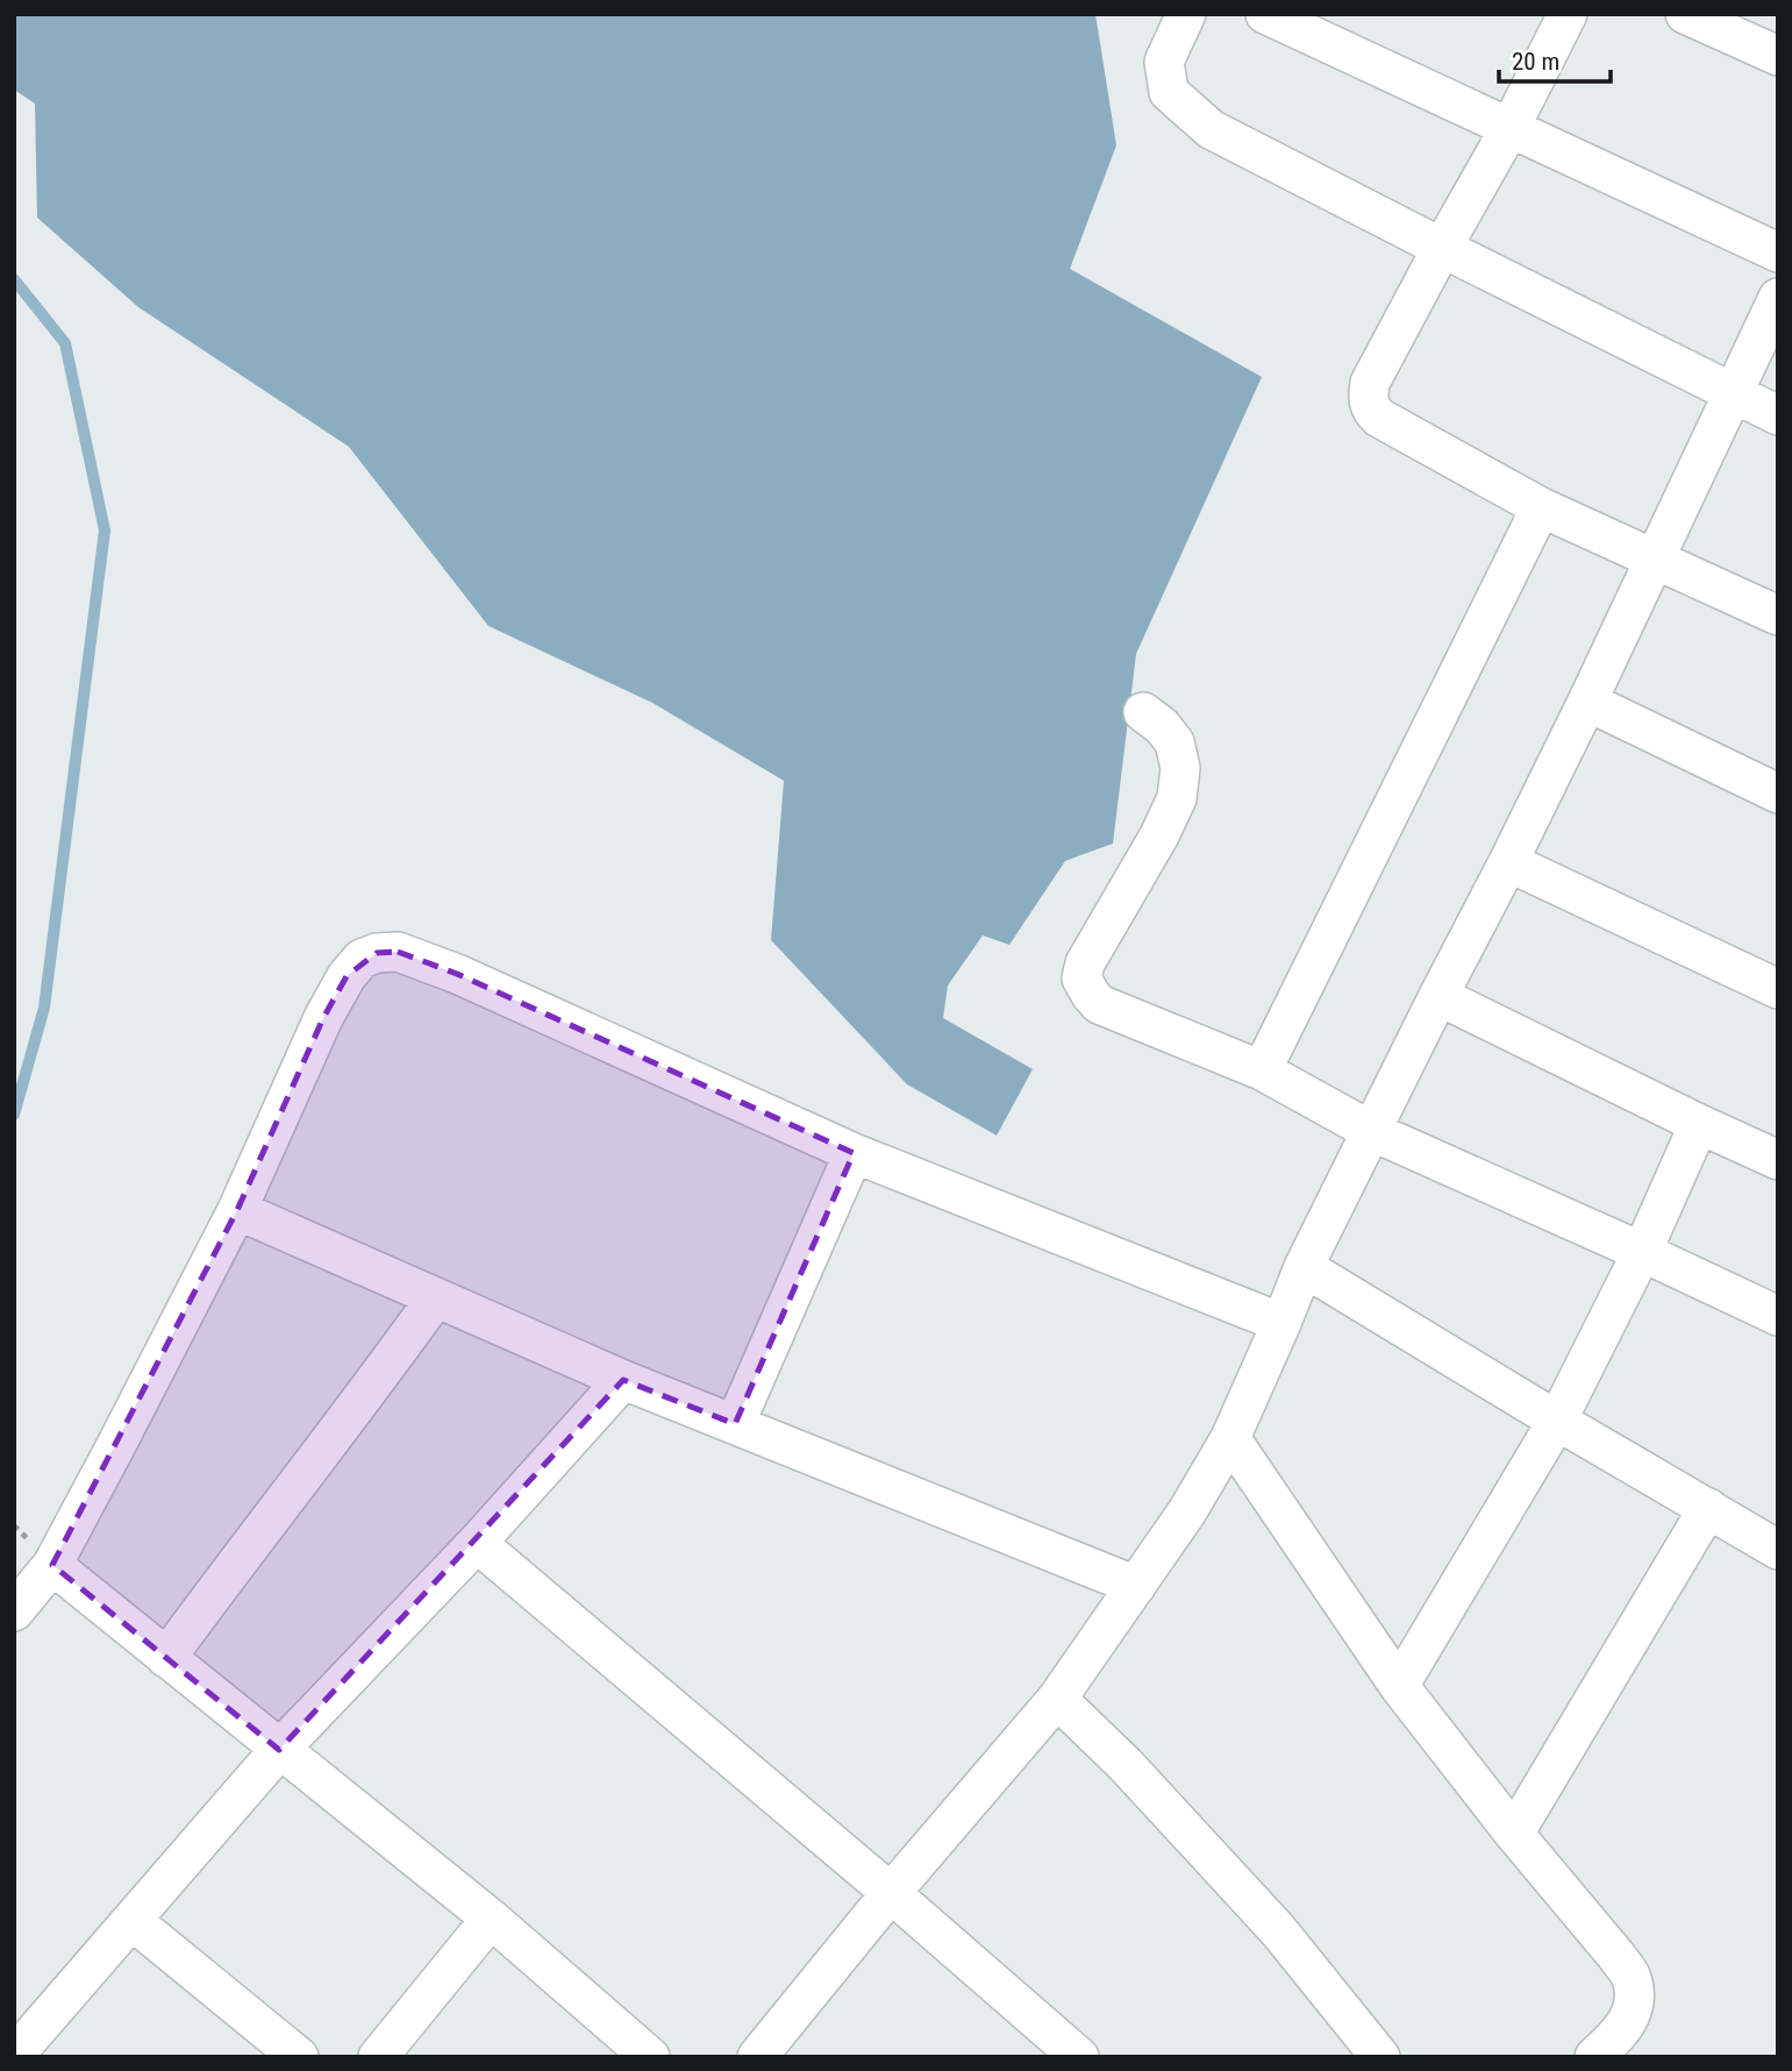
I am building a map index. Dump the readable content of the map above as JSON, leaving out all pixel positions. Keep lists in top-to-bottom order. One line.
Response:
{"scale_bar":"20 m"}
